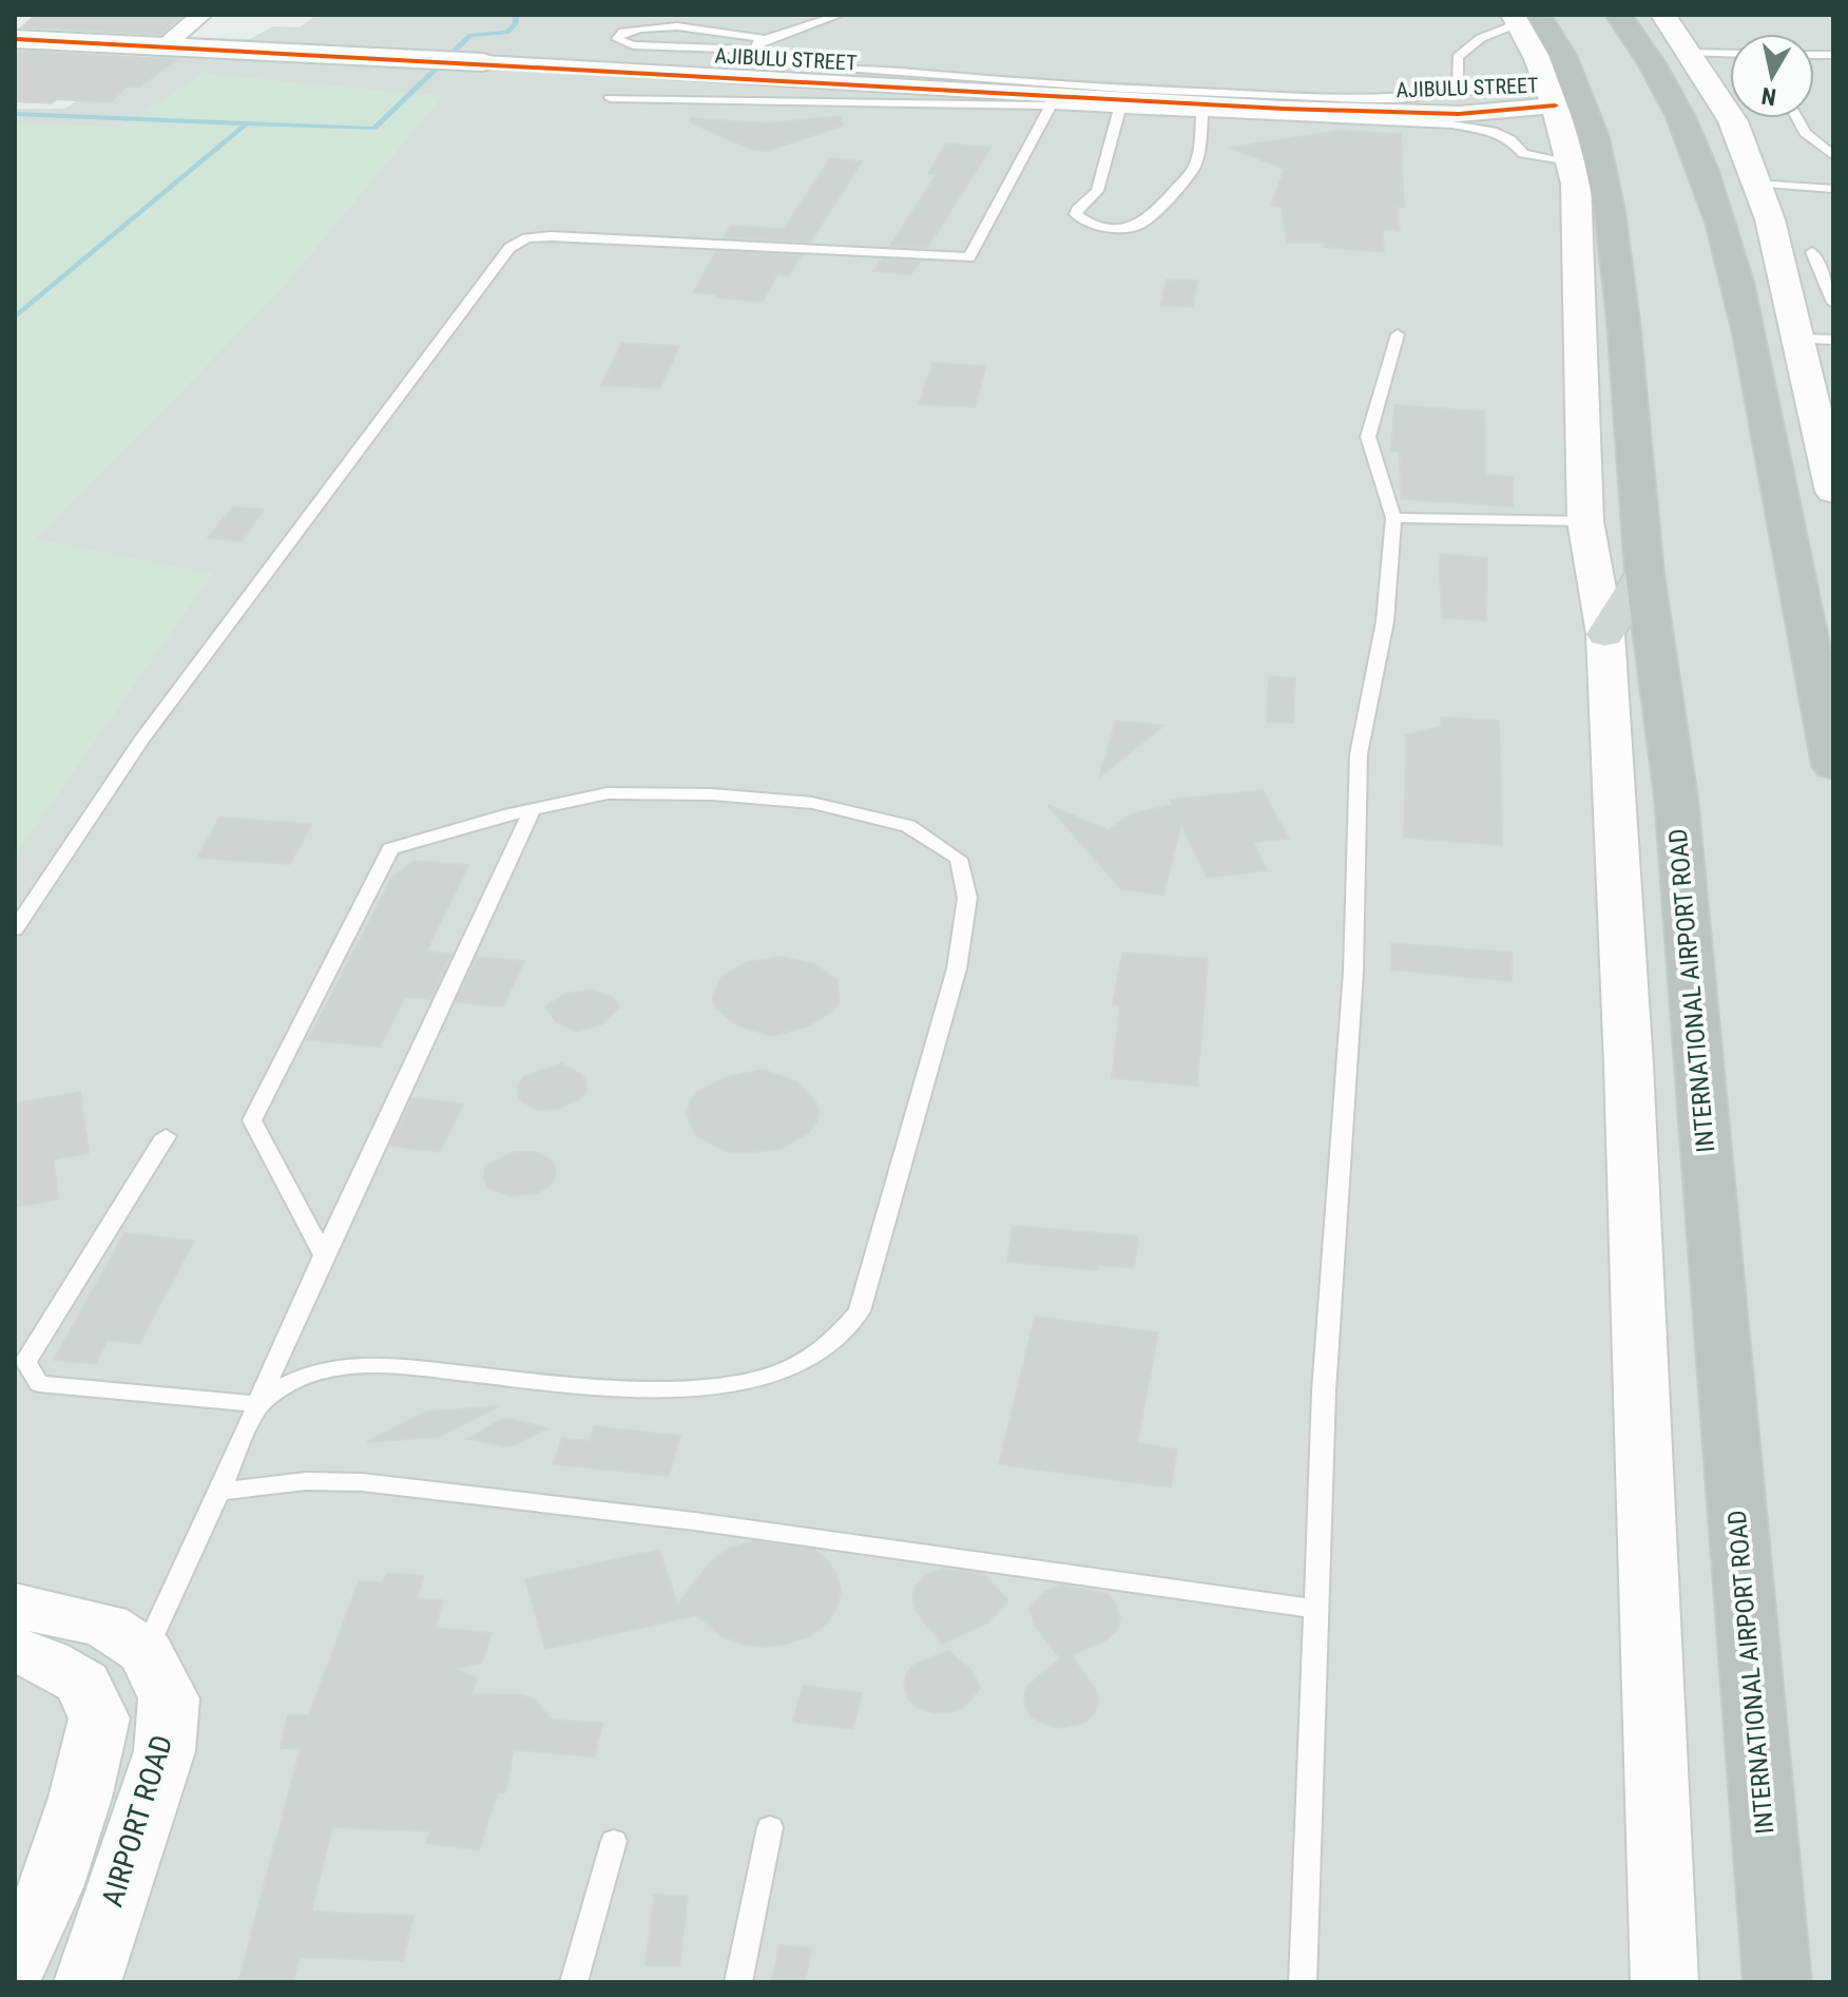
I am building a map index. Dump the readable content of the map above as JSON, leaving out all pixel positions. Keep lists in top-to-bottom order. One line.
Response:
{"streets":{"highway":["INTERNATIONAL AIRPORT ROAD"],"main road":["AJIBULU STREET","AIRPORT ROAD"]},"north":"bottom"}
